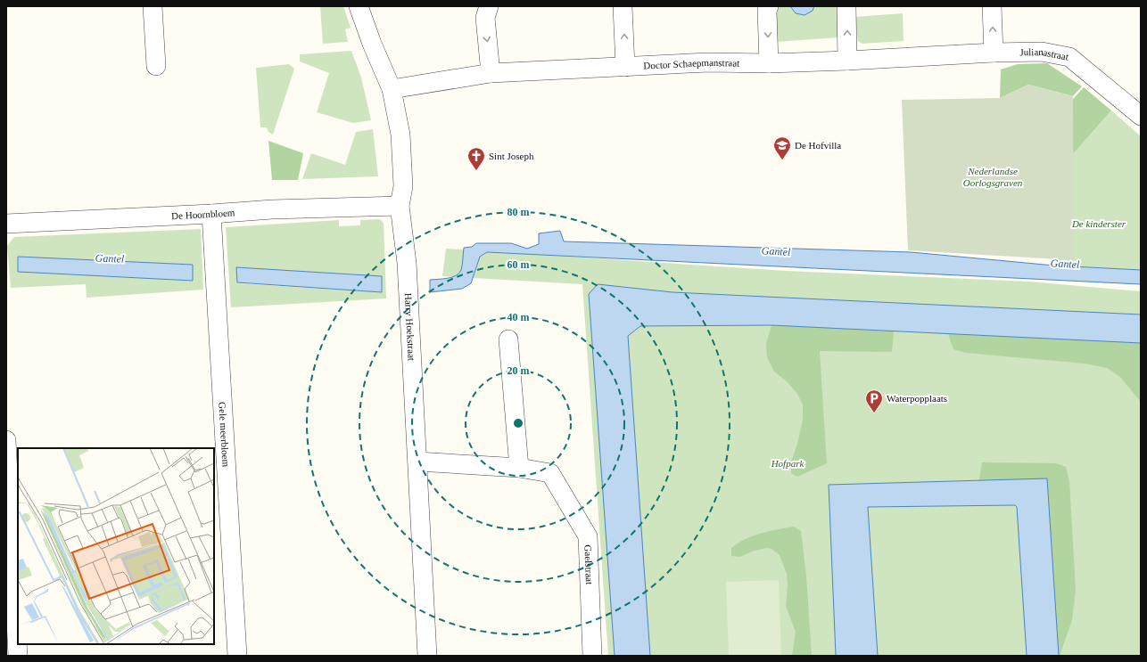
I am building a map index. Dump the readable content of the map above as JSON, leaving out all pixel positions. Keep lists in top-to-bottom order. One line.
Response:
{"streets":{"street":["Julianastraat","Doctor Schaepmanstraat","De Hoornbloem","Harry Hoekstraat","Gele meerbloem","Gaelstraat"]},"crossings":[["Julianastraat","Doctor Schaepmanstraat"],["Doctor Schaepmanstraat","Harry Hoekstraat"],["De Hoornbloem","Harry Hoekstraat"],["De Hoornbloem","Gele meerbloem"],["Harry Hoekstraat","Gaelstraat"]],"water":["Gantel"],"parks":["Nederlandse Oorlogsgraven","De kinderster","Hofpark"],"places":{"school or university":["De Hofvilla"],"church":["Sint Joseph"],"parking":["Waterpopplaats"]},"rings":["80 m","60 m","40 m","20 m"]}
